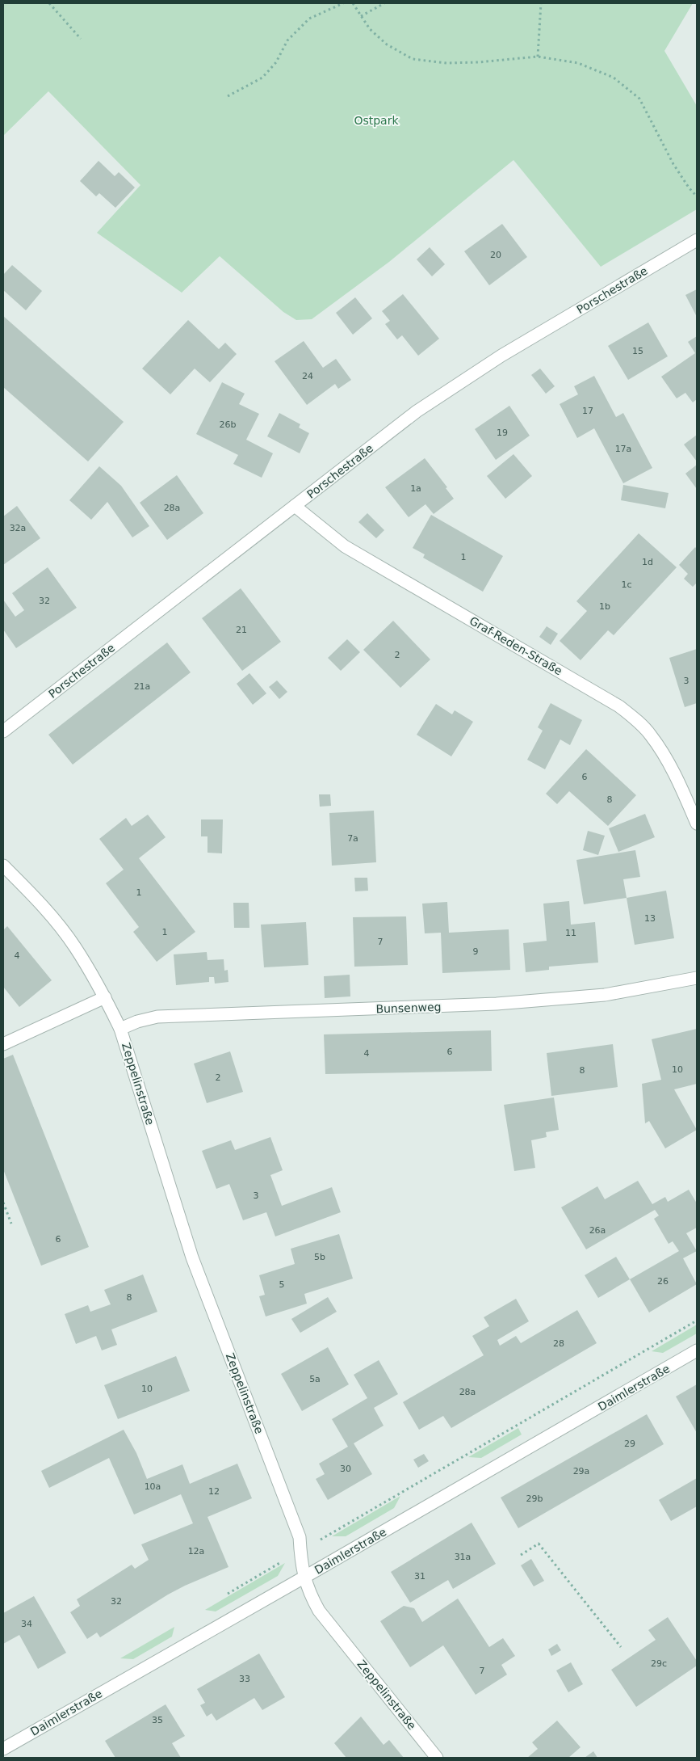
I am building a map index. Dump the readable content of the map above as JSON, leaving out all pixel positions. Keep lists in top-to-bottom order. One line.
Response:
{"streets":{"street":["Porschestraße","Graf-Reden-Straße","Bunsenweg","Zeppelinstraße","Daimlerstraße"]},"crossings":[["Porschestraße","Graf-Reden-Straße"],["Bunsenweg","Zeppelinstraße"],["Zeppelinstraße","Daimlerstraße"]],"parks":["Ostpark"],"house_numbers":["20","15","24","17","26b","19","17a","1a","28a","32a","1","1d","1c","32","1b","21","2","3","21a","6","8","7a","1","13","1","11","7","9","4","6","4","10","8","2","3","26a","6","5b","26","5","8","28","5a","10","28a","29","30","29a","10a","12","29b","12a","31a","31","32","34","29c","7","33","35"]}
